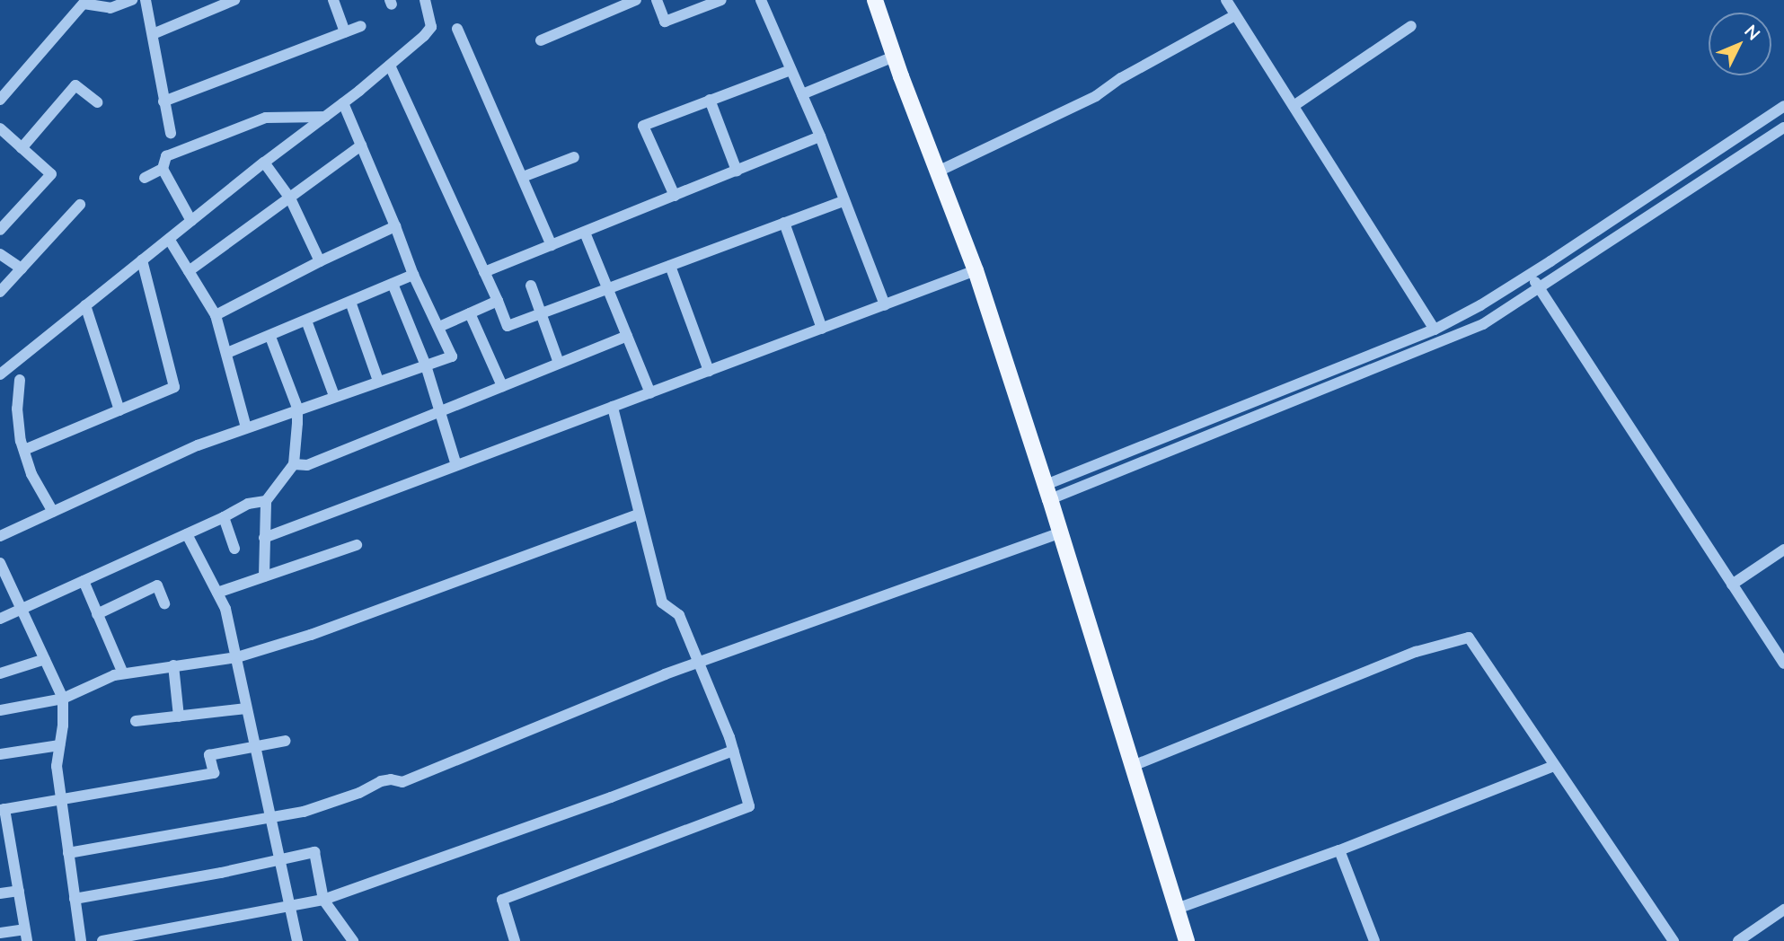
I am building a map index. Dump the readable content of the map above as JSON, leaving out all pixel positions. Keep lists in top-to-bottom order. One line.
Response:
{"north":"top right"}
